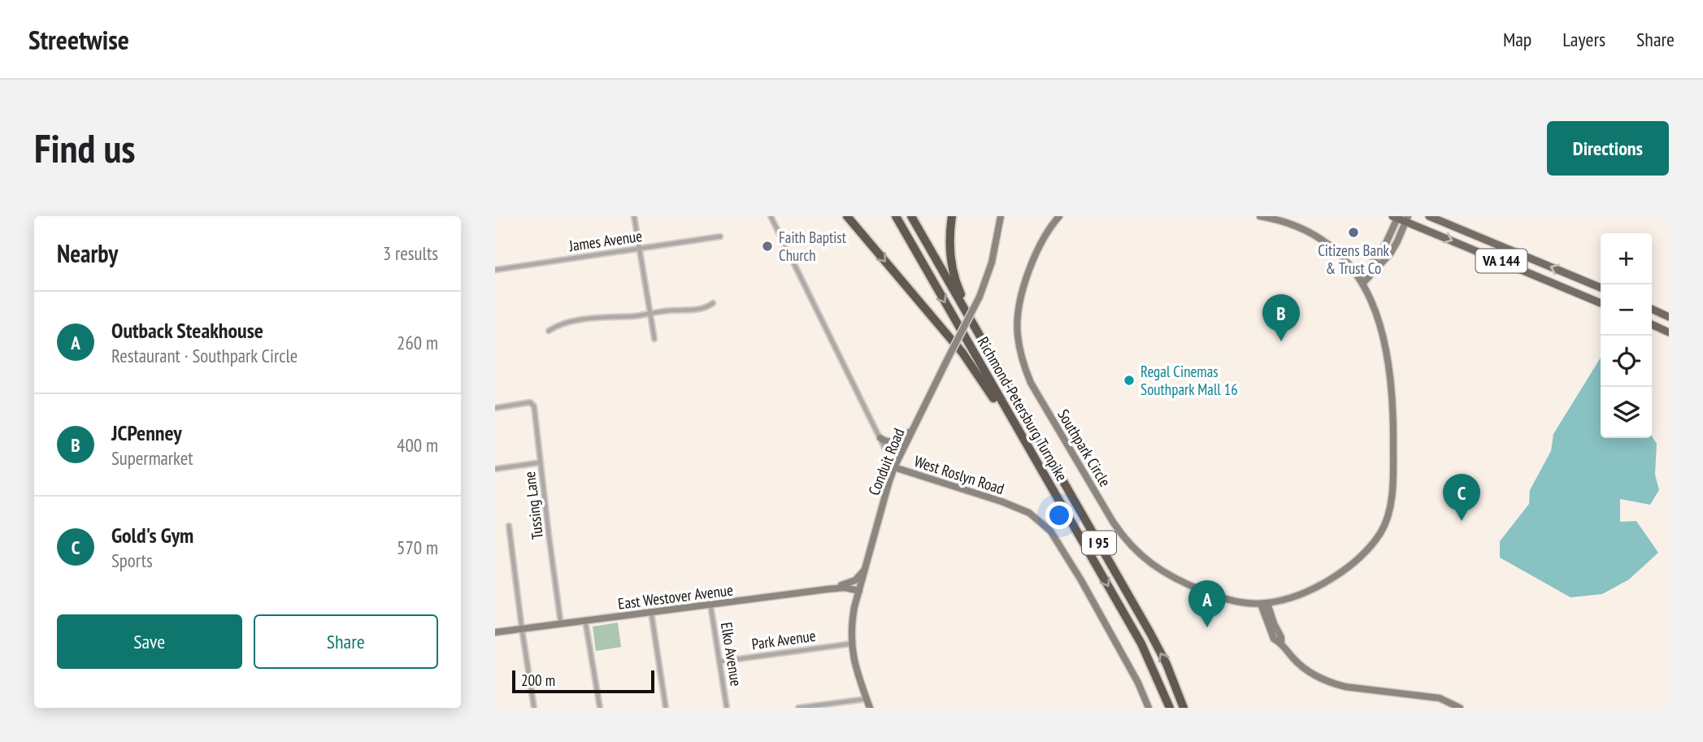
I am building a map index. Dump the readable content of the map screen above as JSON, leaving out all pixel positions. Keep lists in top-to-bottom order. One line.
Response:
{"streets":{"highway":["Richmond-Petersburg Turnpike","I 95"],"main road":["VA 144"],"street":["James Avenue","Southpark Circle","Conduit Road","West Roslyn Road","Tussing Lane","East Westover Avenue","Park Avenue","Elko Avenue"]},"crossings":[["Conduit Road","West Roslyn Road"],["Conduit Road","East Westover Avenue"],["Conduit Road","Park Avenue"],["Tussing Lane","East Westover Avenue"],["East Westover Avenue","Elko Avenue"],["Park Avenue","Elko Avenue"]],"places":["Citizens Bank & Trust Co","Faith Baptist Church","Regal Cinemas Southpark Mall 16"],"scale_bar":"200 m","page":{"header":"Streetwise","nav":["Map","Layers","Share"],"buttons":["Directions",["Save","Share"]],"title":"Find us","heading":["Nearby","3 results"],"map_buttons":["+","−"],"list":[{"mark":"A","name":"Outback Steakhouse","note":"Restaurant · Southpark Circle","value":"260 m"},{"mark":"B","name":"JCPenney","note":"Supermarket","value":"400 m"},{"mark":"C","name":"Gold's Gym","note":"Sports","value":"570 m"}],"pins":["B","C","A"],"scale":"200 m"}}
